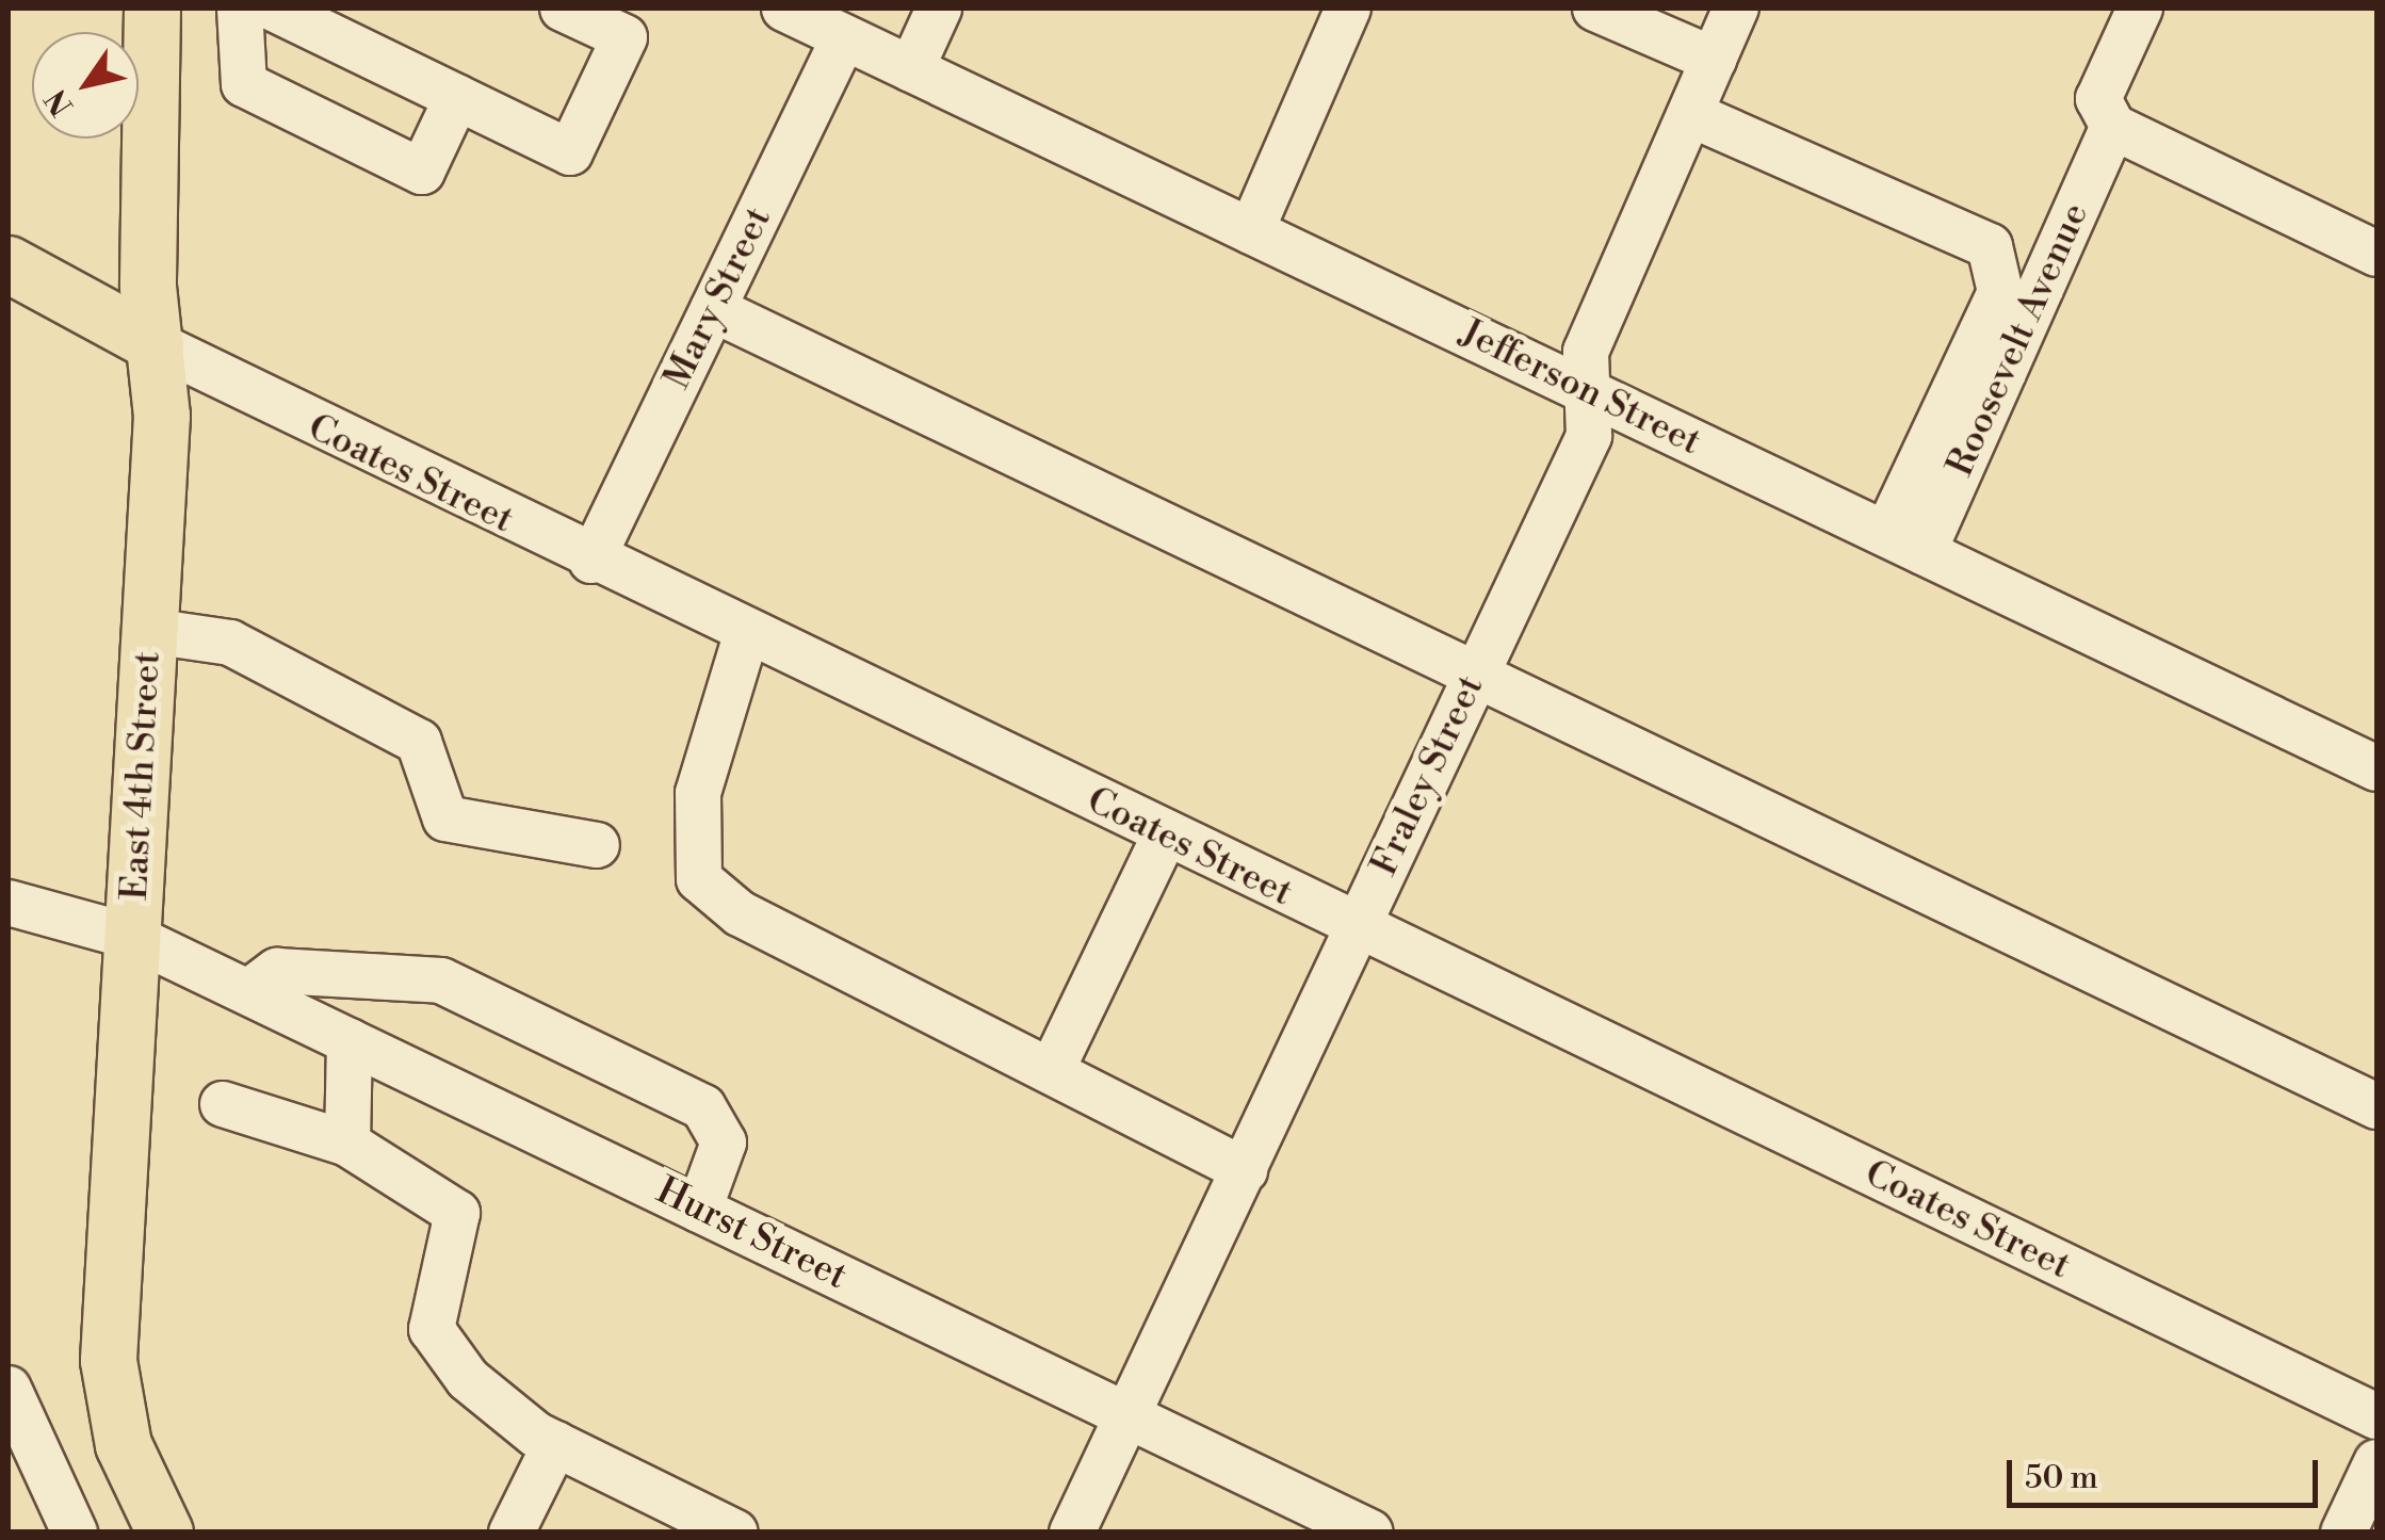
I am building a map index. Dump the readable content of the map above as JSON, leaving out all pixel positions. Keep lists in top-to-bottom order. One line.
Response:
{"streets":{"main road":["Coates Street","East 4th Street"],"street":["Mary Street","Roosevelt Avenue","Jefferson Street","Fraley Street","Hurst Street"]},"crossings":[["Mary Street","Jefferson Street"],["Mary Street","Coates Street"],["Roosevelt Avenue","Jefferson Street"],["Jefferson Street","Fraley Street"],["Coates Street","East 4th Street"],["Coates Street","Fraley Street"],["East 4th Street","Hurst Street"],["Fraley Street","Hurst Street"]],"scale_bar":"50 m","north":"bottom left"}
